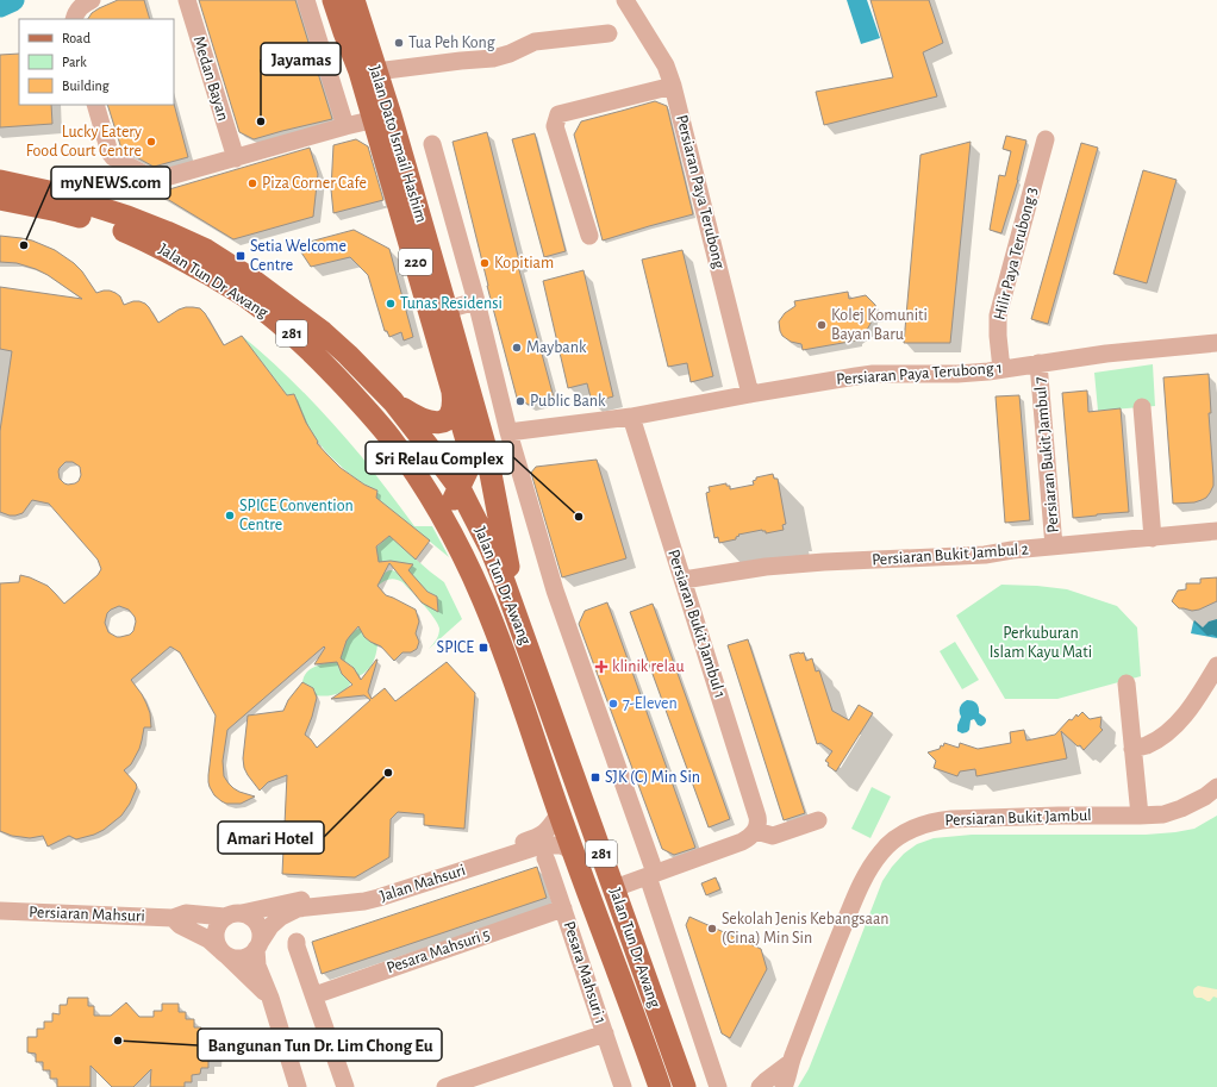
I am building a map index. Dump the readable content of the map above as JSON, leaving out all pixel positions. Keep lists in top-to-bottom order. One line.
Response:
{"streets":{"main road":["Jalan Dato Ismail Hashim","220","Jalan Tun Dr Awang","281"],"street":["Medan Bayan","Persiaran Paya Terubong","Hilir Paya Terubong 3","Persiaran Paya Terubong 1","Persiaran Bukit Jambul 7","Persiaran Bukit Jambul 2","Persiaran Bukit Jambul 1","Persiaran Bukit Jambul","Jalan Mahsuri","Persiaran Mahsuri","Pesara Mahsuri 5","Pesara Mahsuri 1"]},"crossings":[["Jalan Dato Ismail Hashim","Jalan Tun Dr Awang"],["Persiaran Paya Terubong","Persiaran Paya Terubong 1"],["Hilir Paya Terubong 3","Persiaran Paya Terubong 1"],["Persiaran Paya Terubong 1","Persiaran Bukit Jambul 7"],["Persiaran Paya Terubong 1","Persiaran Bukit Jambul 1"],["Persiaran Bukit Jambul 7","Persiaran Bukit Jambul 2"],["Persiaran Bukit Jambul 2","Persiaran Bukit Jambul 1"],["Jalan Mahsuri","Persiaran Mahsuri"],["Jalan Mahsuri","Pesara Mahsuri 1"],["Pesara Mahsuri 5","Pesara Mahsuri 1"]],"parks":["Perkuburan Islam Kayu Mati"],"places":{"other":["Tua Peh Kong","Jayamas","Lucky Eatery Food Court Centre","Piza Corner Cafe","myNEWS.com","Kopitiam","Tunas Residensi","Kolej Komuniti Bayan Baru","Maybank","Public Bank","SPICE Convention Centre","Sri Relau Complex","7-Eleven","Amari Hotel","Sekolah Jenis Kebangsaan (Cina) Min Sin","Bangunan Tun Dr. Lim Chong Eu"],"transit":["Setia Welcome Centre","SPICE","SJK (C) Min Sin"],"health":["klinik relau"]},"legend":["Road","Park","Building"]}
